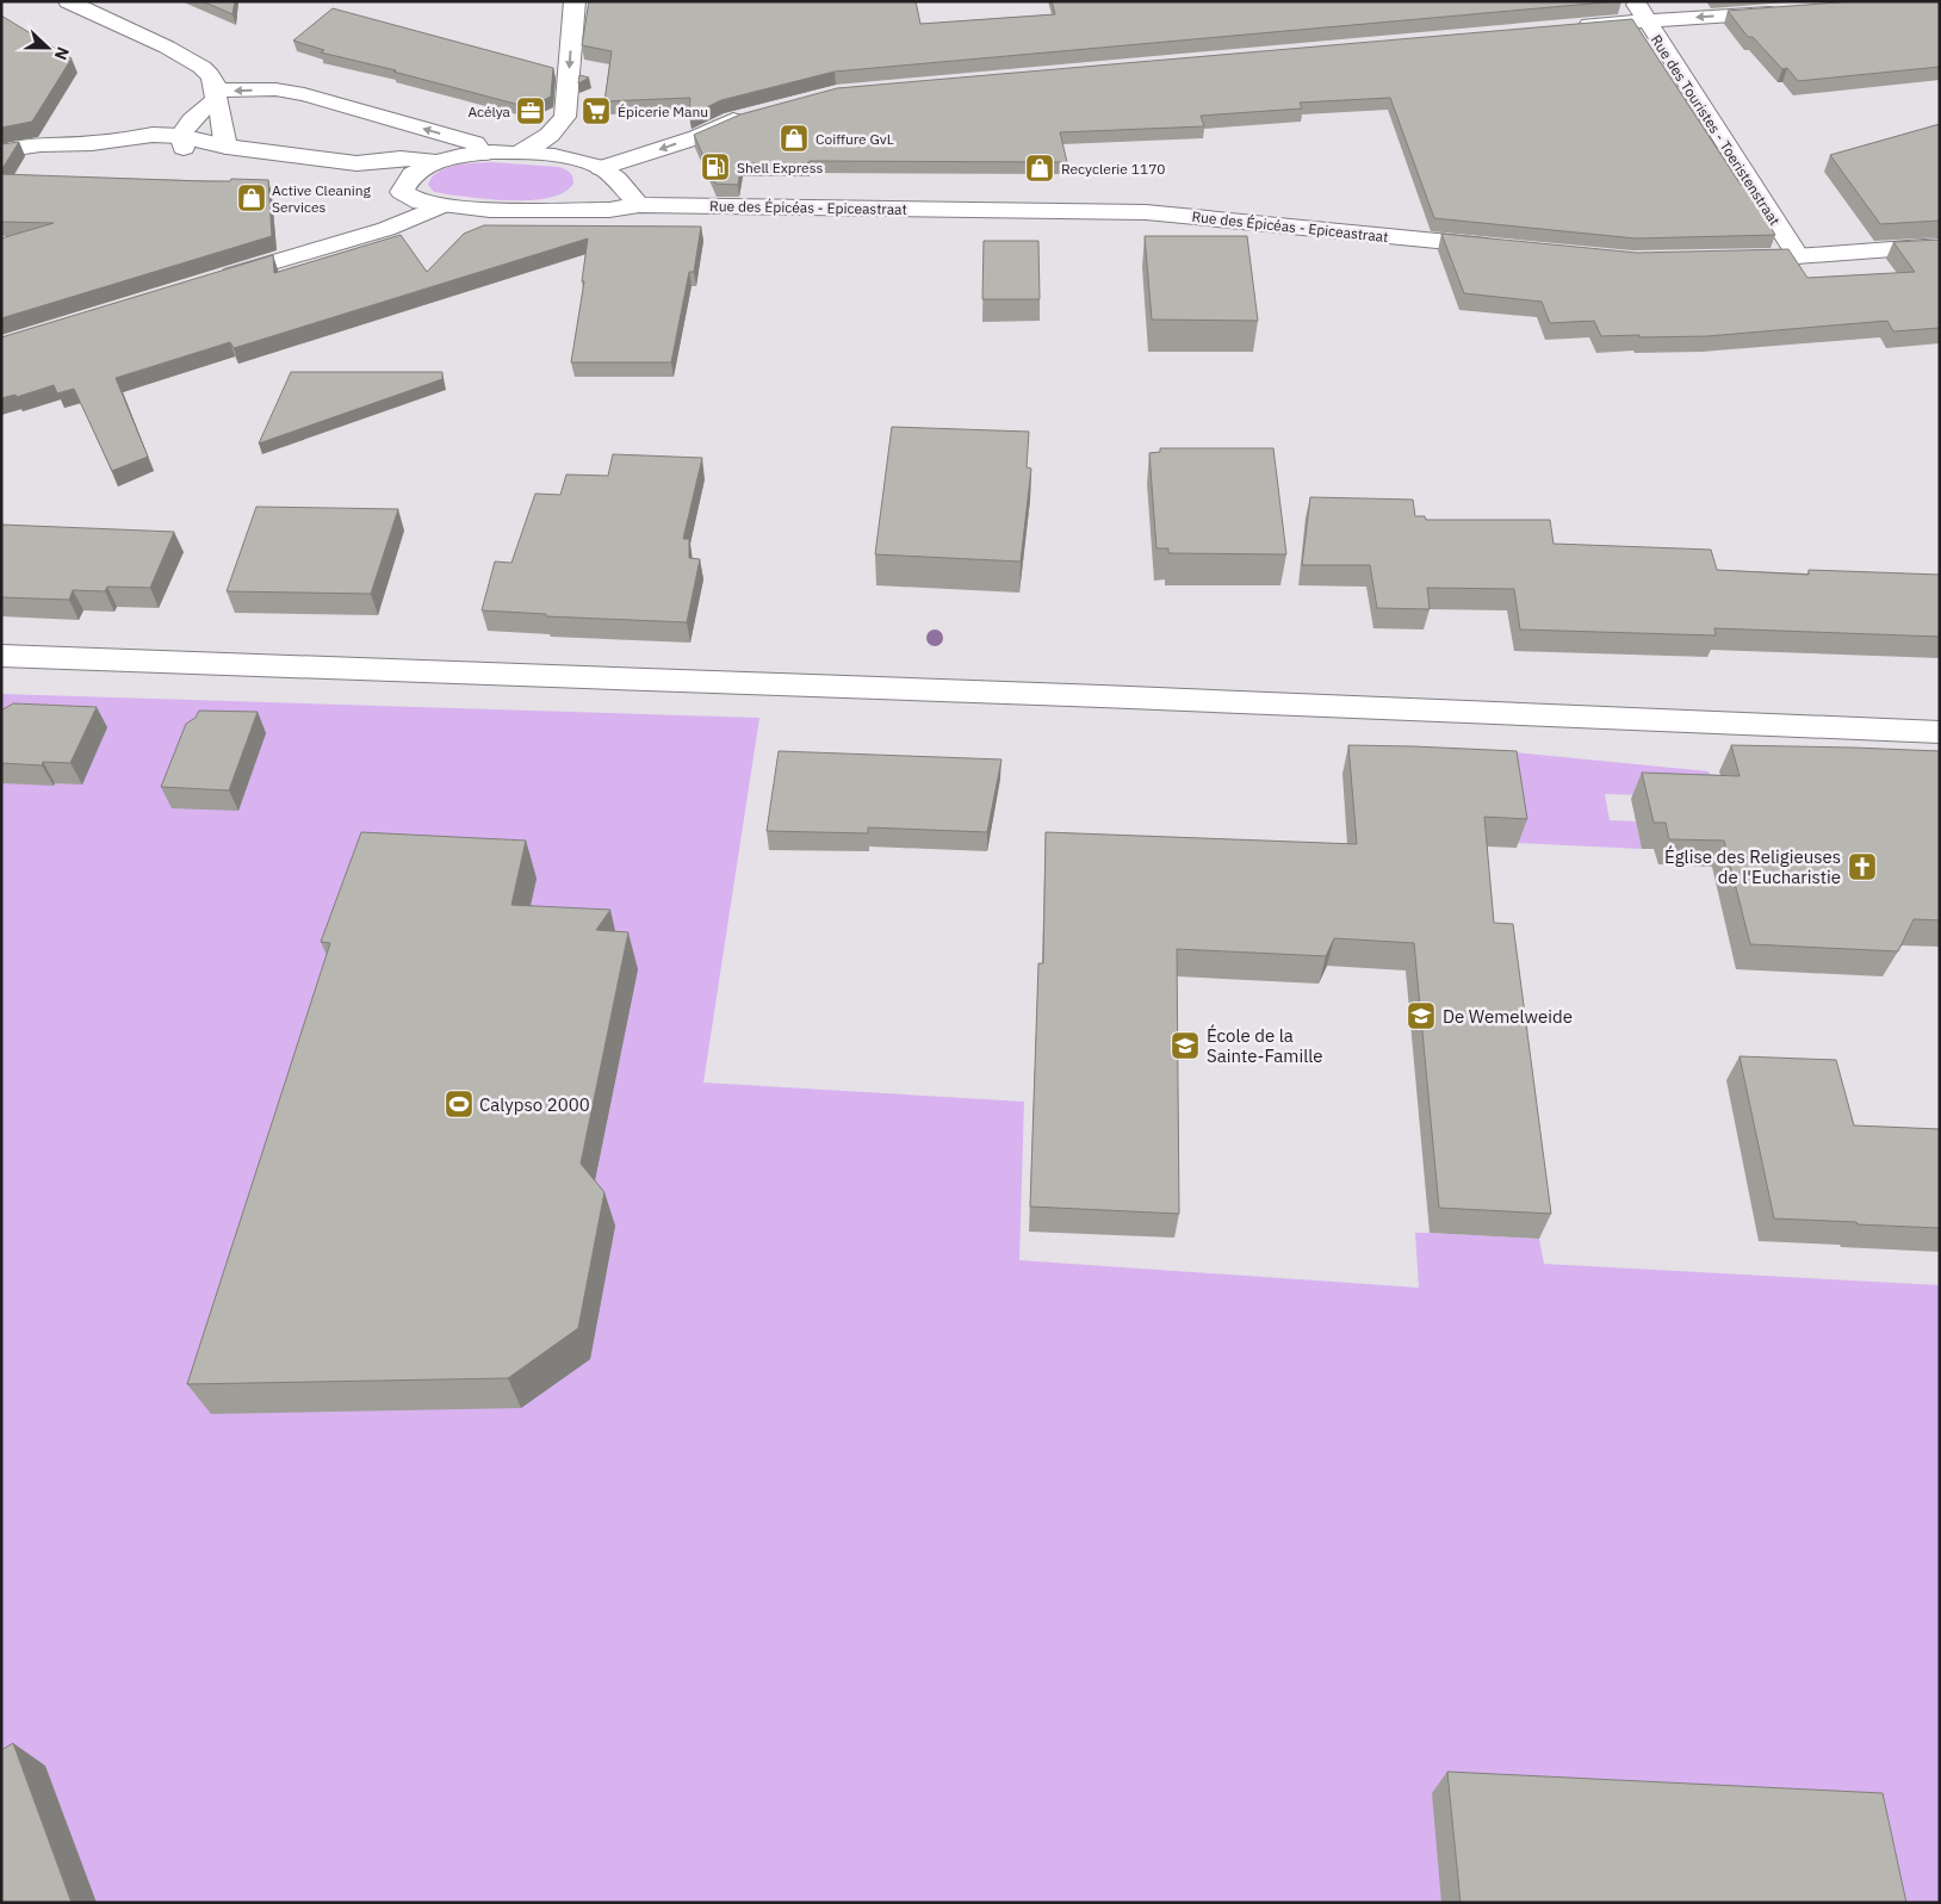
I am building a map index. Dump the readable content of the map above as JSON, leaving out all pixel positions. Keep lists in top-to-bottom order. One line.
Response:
{"streets":{"street":["Rue des Touristes - Toeristenstraat","Rue des Épicéas - Epiceastraat"]},"places":{"office":["Acélya"],"supermarket":["Épicerie Manu"],"shop":["Coiffure GvL","Recyclerie 1170","Active Cleaning Services"],"fuel station":["Shell Express"],"church":["Église des Religieuses de l'Eucharistie"],"school or university":["De Wemelweide","École de la Sainte-Famille"],"sports":["Calypso 2000"]},"north":"right"}
